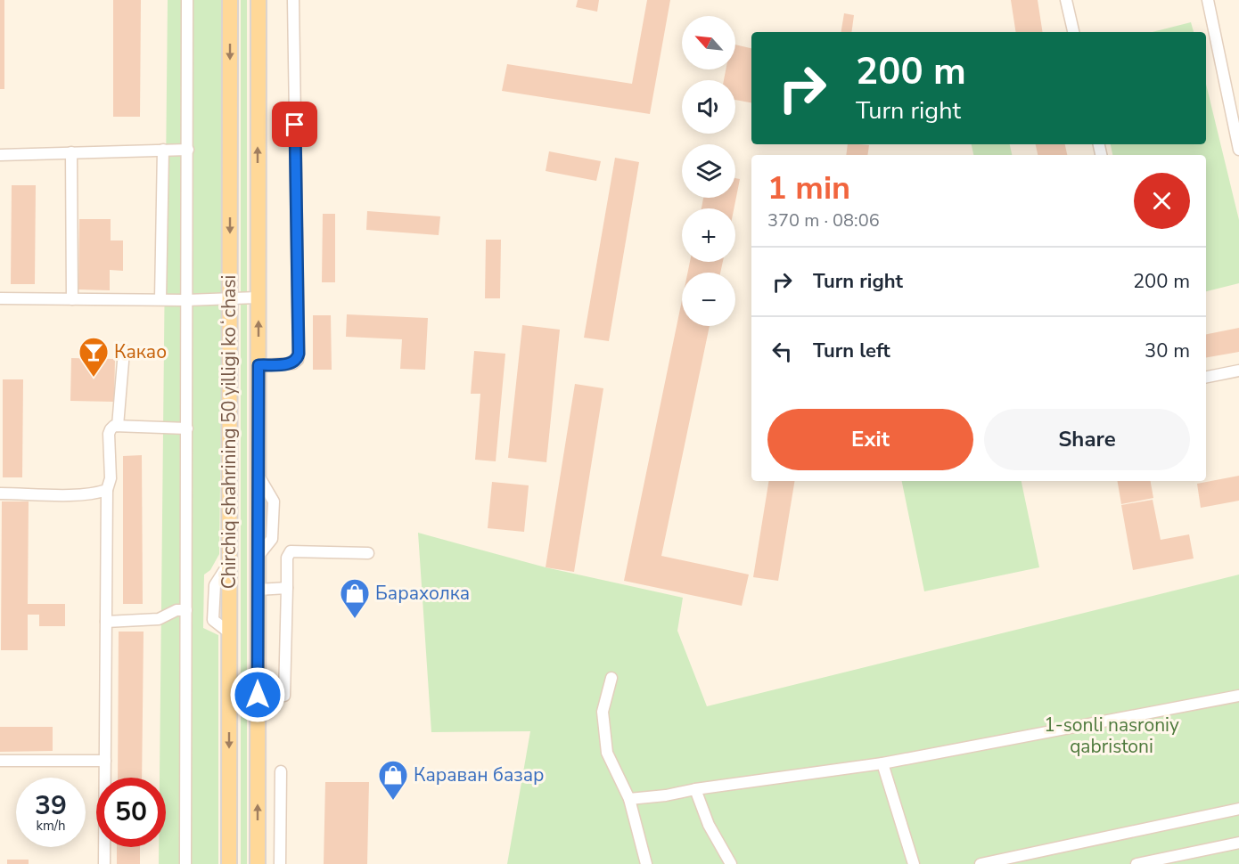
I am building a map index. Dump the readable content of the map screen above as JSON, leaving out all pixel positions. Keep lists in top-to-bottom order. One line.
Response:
{"streets":{"main road":["Chirchiq shahrining 50 yilligi koʻchasi"]},"parks":["1-sonli nasroniy qabristoni"],"places":{"bar":["Какао"],"shop":["Барахолка","Караван базар"]},"north":"top left","page":{"map_buttons":["+","−"],"turn":["200 m","Turn right"],"heading":["1 min","370 m · 08:06"],"list":[{"name":"Turn right","value":"200 m"},{"name":"Turn left","value":"30 m"}],"buttons":["Exit","Share"],"speed":"39 km/h","limit":"50"}}
